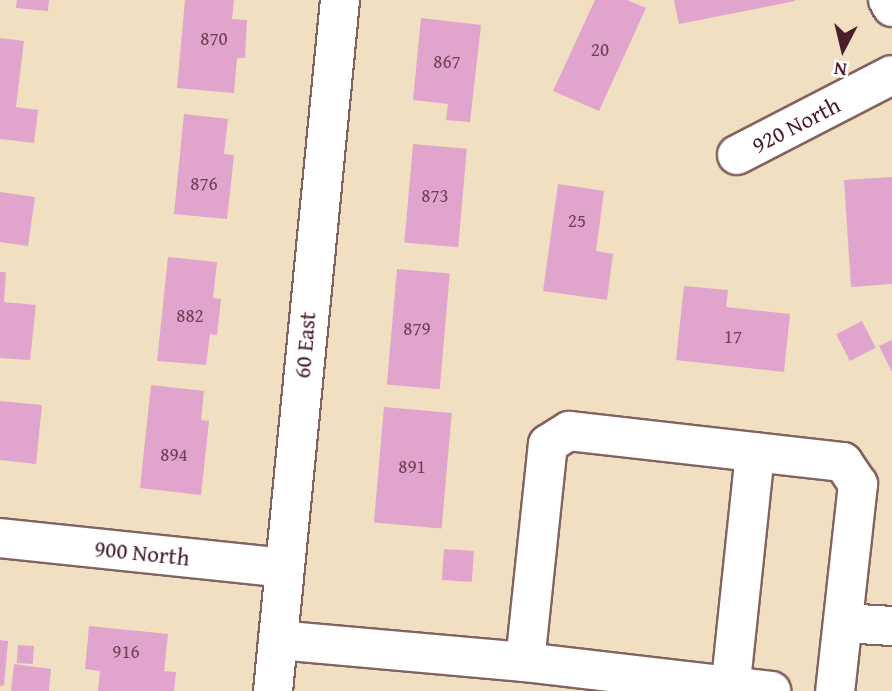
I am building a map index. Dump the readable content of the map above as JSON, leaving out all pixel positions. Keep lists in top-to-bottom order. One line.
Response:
{"streets":{"street":["920 North","60 East","900 North"]},"crossings":[["60 East","900 North"]],"house_numbers":["870","20","867","876","873","25","882","879","17","894","891","916"],"north":"bottom"}
